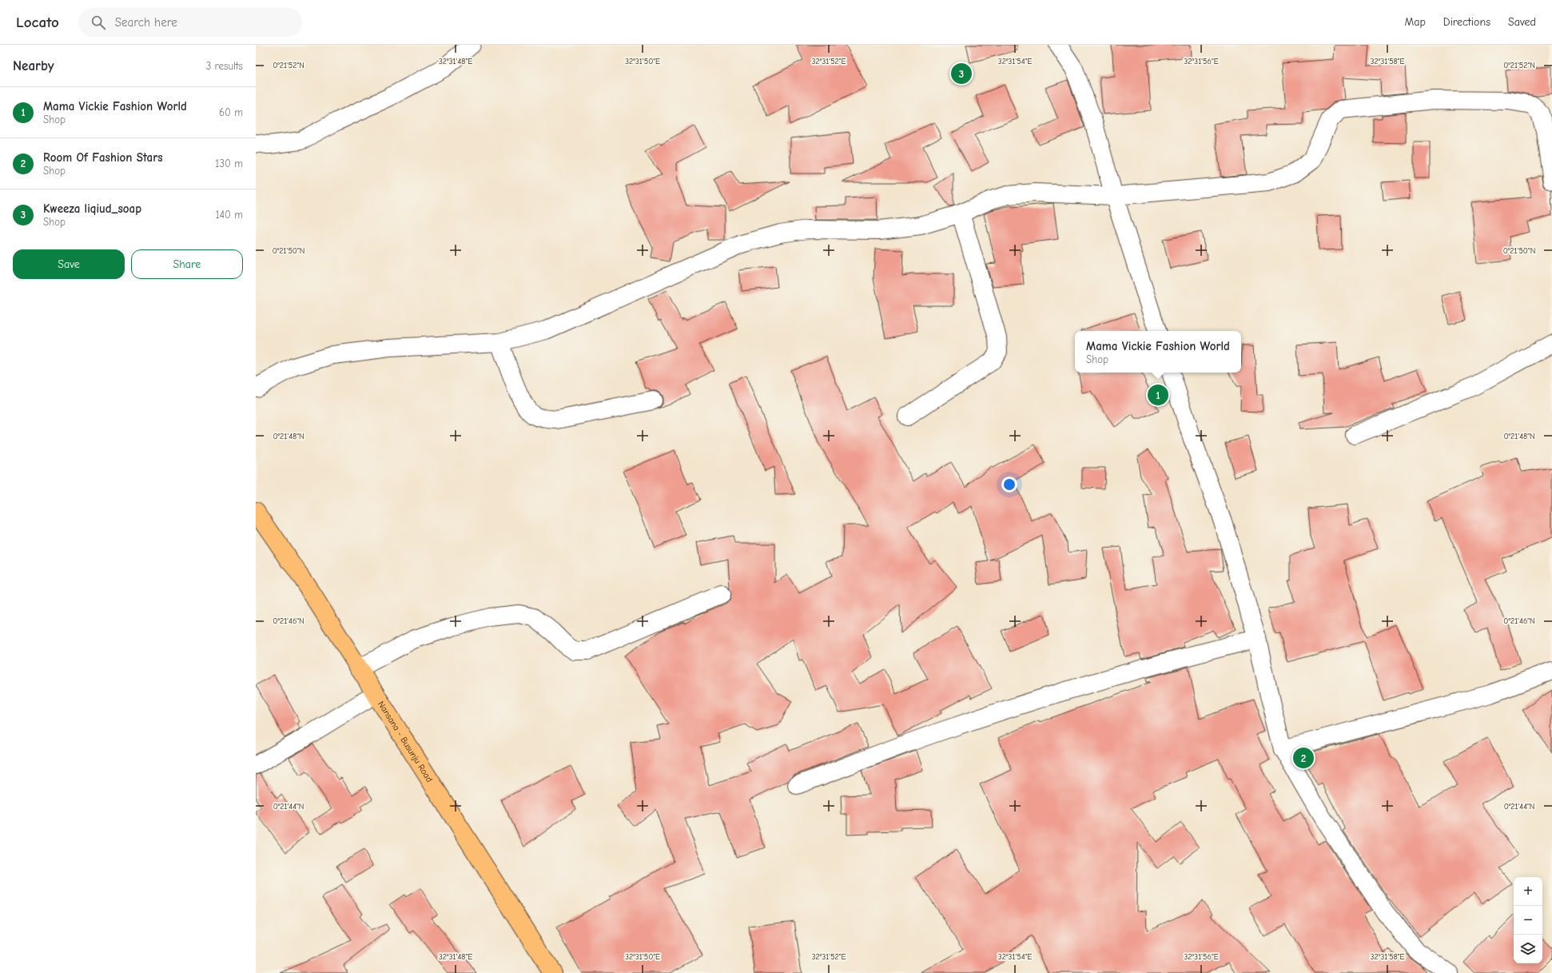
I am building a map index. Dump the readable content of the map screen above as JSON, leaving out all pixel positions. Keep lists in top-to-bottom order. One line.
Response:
{"streets":{"main road":["Nansana - Busunju Road"]},"page":{"header":"Locato","search":"Search here","nav":["Map","Directions","Saved"],"heading":["Nearby","3 results"],"pins":["3","1","2"],"list":[{"mark":"1","name":"Mama Vickie Fashion World","note":"Shop","value":"60 m"},{"mark":"2","name":"Room Of Fashion Stars","note":"Shop","value":"130 m"},{"mark":"3","name":"Kweeza liqiud_soap","note":"Shop","value":"140 m"}],"buttons":["Save","Share"],"popup":["Mama Vickie Fashion World","Shop"],"map_buttons":["+","−"]},"coordinates":["32°31'48\"E","32°31'50\"E","32°31'52\"E","32°31'54\"E","32°31'56\"E","32°31'58\"E","0°21'52\"N","0°21'50\"N","0°21'48\"N","0°21'46\"N","0°21'44\"N"]}
